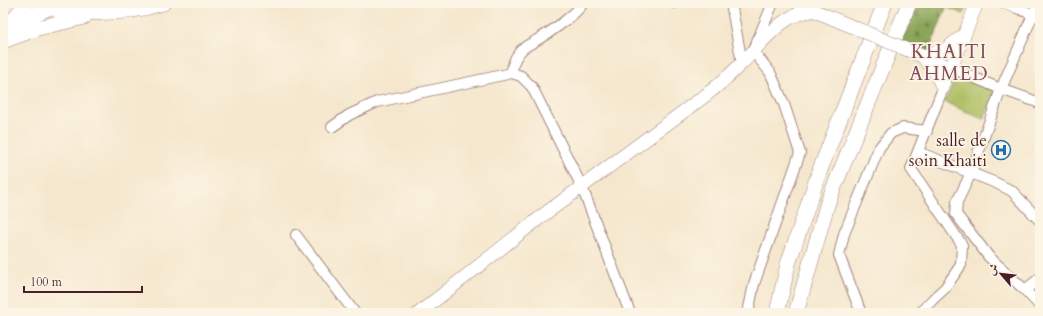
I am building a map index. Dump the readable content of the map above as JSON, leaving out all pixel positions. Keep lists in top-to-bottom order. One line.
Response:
{"districts":["KHAITI AHMED"],"places":{"hospital":["salle de soin Khaiti"]},"scale_bar":"100 m","north":"top left"}
